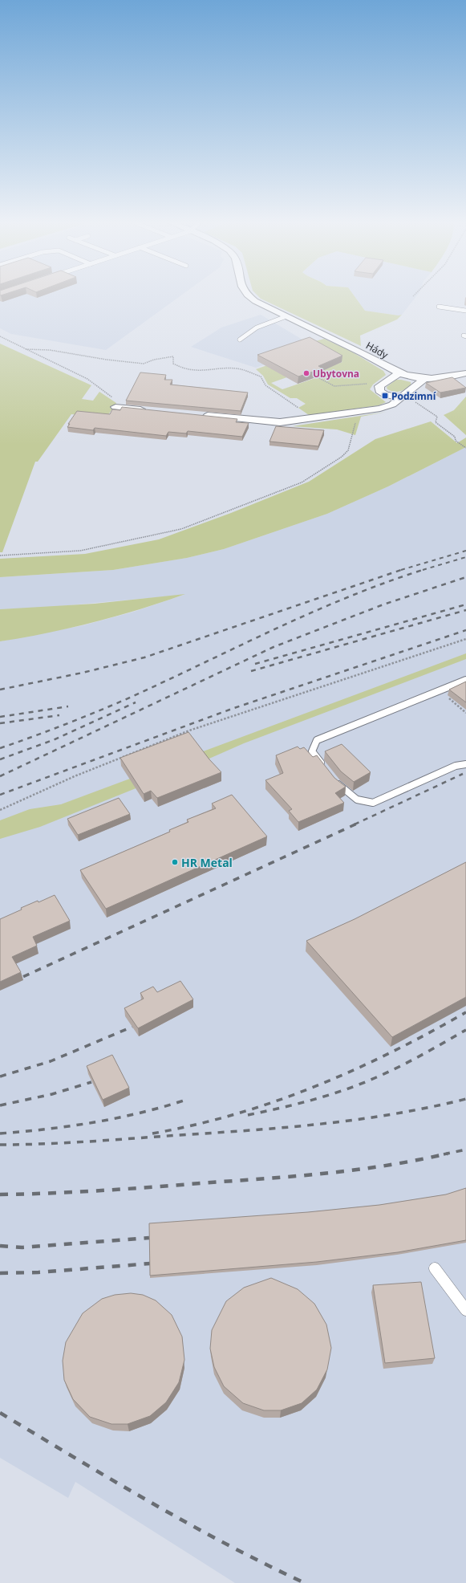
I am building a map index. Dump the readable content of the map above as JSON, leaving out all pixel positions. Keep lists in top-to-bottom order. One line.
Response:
{"streets":{"street":["Hády"]},"places":{"other":["Ubytovna","HR Metal"],"transit":["Podzimní"]}}
